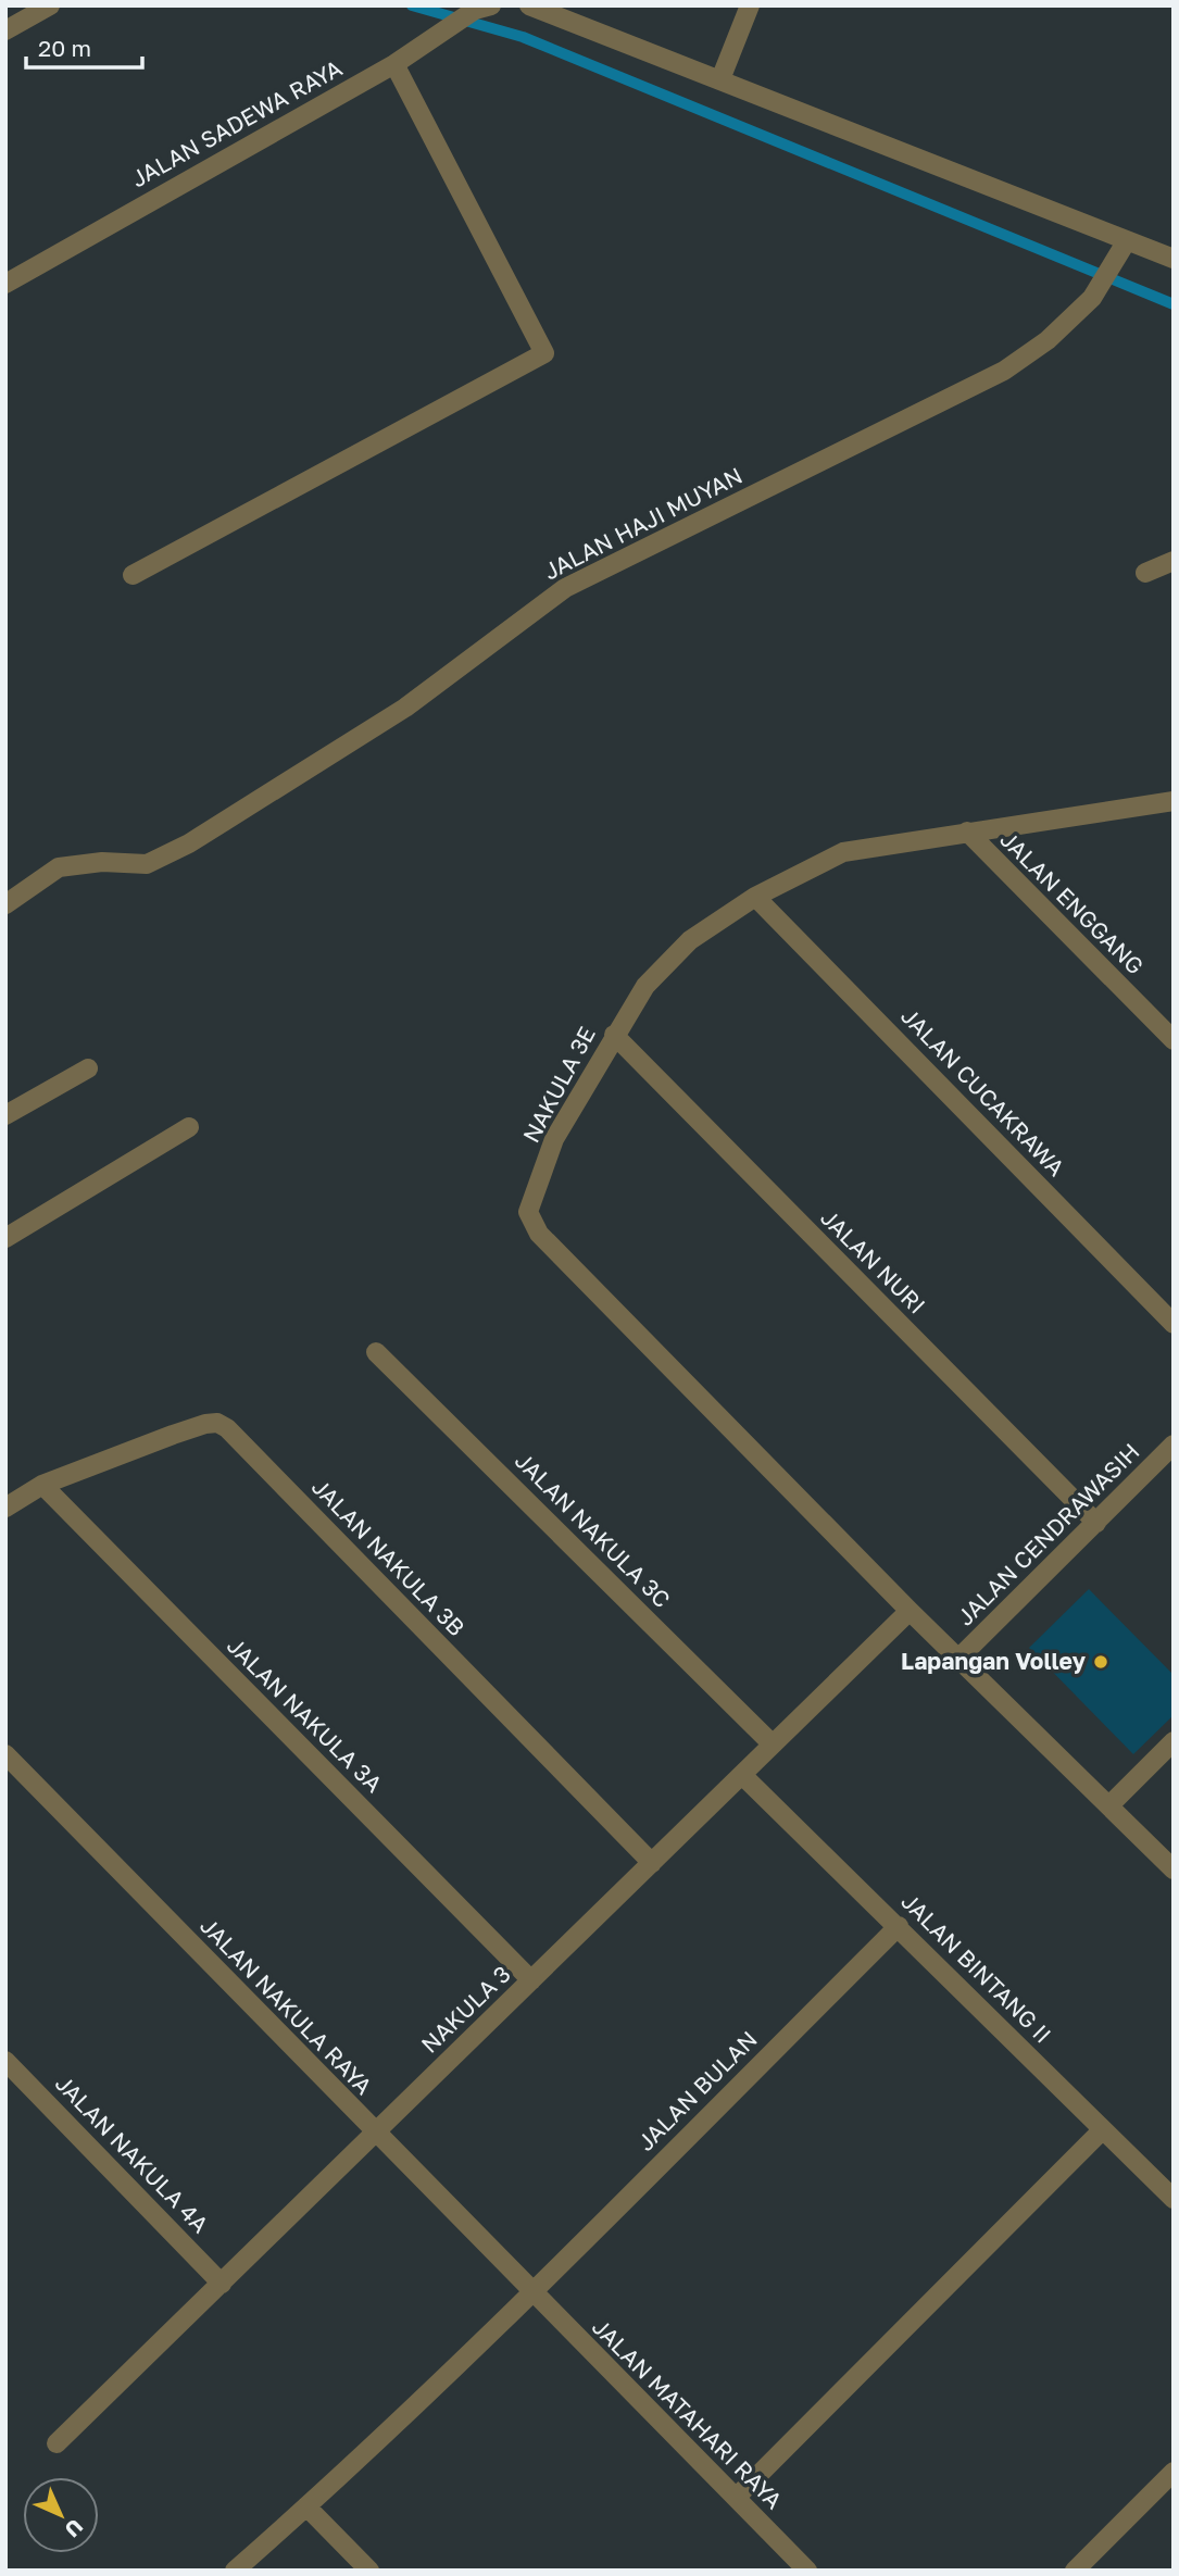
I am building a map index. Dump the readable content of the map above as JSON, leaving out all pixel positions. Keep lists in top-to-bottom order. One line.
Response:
{"streets":{"street":["JALAN SADEWA RAYA","JALAN HAJI MUYAN","JALAN ENGGANG","NAKULA 3E","JALAN CUCAKRAWA","JALAN NURI","JALAN NAKULA 3C","JALAN CENDRAWASIH","JALAN NAKULA 3B","JALAN NAKULA 3A","JALAN BINTANG II","JALAN NAKULA RAYA","NAKULA 3","JALAN BULAN","JALAN NAKULA 4A","JALAN MATAHARI RAYA"]},"crossings":[["JALAN ENGGANG","NAKULA 3E"],["NAKULA 3E","JALAN CUCAKRAWA"],["NAKULA 3E","JALAN NURI"],["NAKULA 3E","JALAN CENDRAWASIH"],["NAKULA 3E","NAKULA 3"],["JALAN NURI","JALAN CENDRAWASIH"],["JALAN NAKULA 3C","NAKULA 3"],["JALAN NAKULA 3B","JALAN NAKULA 3A"],["JALAN NAKULA 3B","NAKULA 3"],["JALAN NAKULA 3A","NAKULA 3"],["JALAN BINTANG II","NAKULA 3"],["JALAN BINTANG II","JALAN BULAN"],["JALAN NAKULA RAYA","NAKULA 3"],["JALAN NAKULA RAYA","JALAN BULAN"],["JALAN NAKULA RAYA","JALAN MATAHARI RAYA"],["NAKULA 3","JALAN NAKULA 4A"],["JALAN BULAN","JALAN MATAHARI RAYA"]],"places":["Lapangan Volley"],"scale_bar":"20 m","north":"bottom right"}
